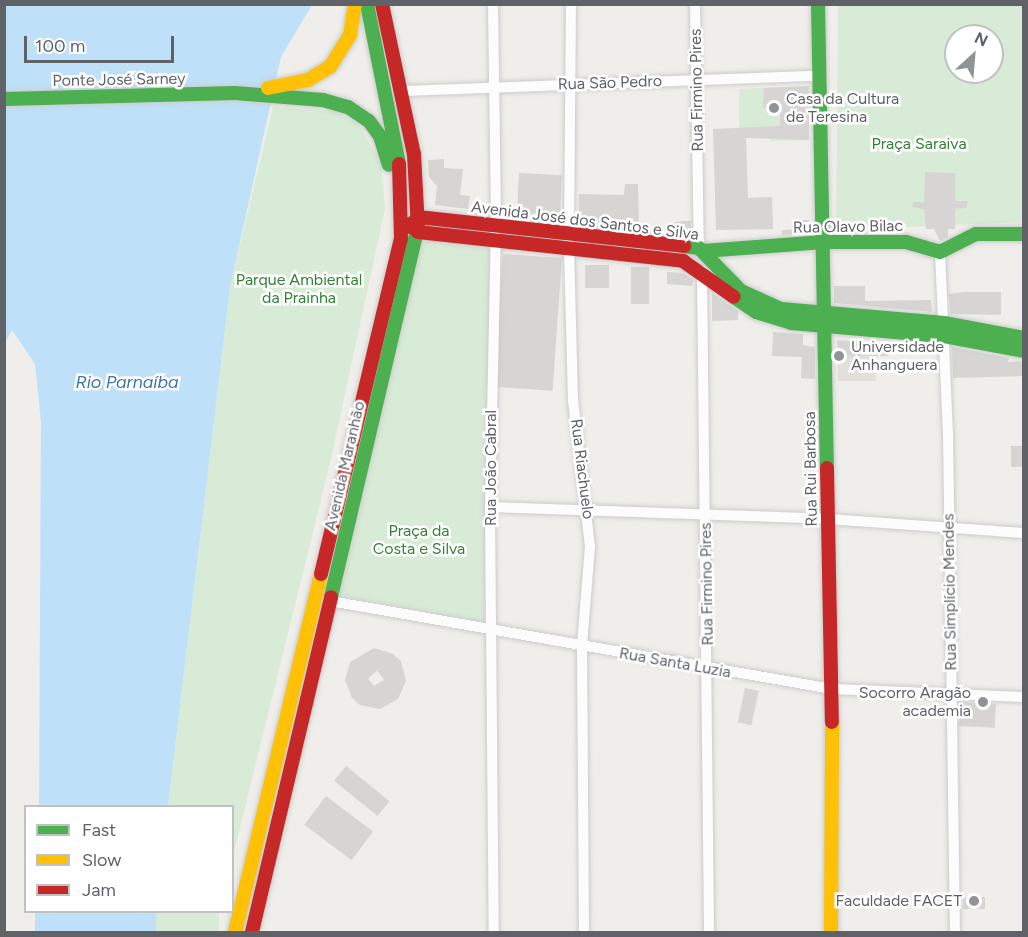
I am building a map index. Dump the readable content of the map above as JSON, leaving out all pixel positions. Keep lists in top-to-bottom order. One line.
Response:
{"streets":{"main road":["Ponte José Sarney","Avenida José dos Santos e Silva","Rua Olavo Bilac","Avenida Maranhão","Rua Rui Barbosa"],"street":["Rua São Pedro","Rua Firmino Pires","Rua João Cabral","Rua Riachuelo","Rua Simplício Mendes","Rua Santa Luzia"]},"crossings":[["Ponte José Sarney","Avenida Maranhão"],["Rua São Pedro","Rua Firmino Pires"],["Rua São Pedro","Avenida Maranhão"],["Rua São Pedro","Rua João Cabral"],["Rua São Pedro","Rua Riachuelo"],["Rua São Pedro","Rua Rui Barbosa"],["Rua Firmino Pires","Avenida José dos Santos e Silva"],["Rua Firmino Pires","Rua Olavo Bilac"],["Rua Firmino Pires","Rua Santa Luzia"],["Avenida José dos Santos e Silva","Rua Olavo Bilac"],["Avenida José dos Santos e Silva","Avenida Maranhão"],["Avenida José dos Santos e Silva","Rua João Cabral"],["Avenida José dos Santos e Silva","Rua Riachuelo"],["Avenida José dos Santos e Silva","Rua Rui Barbosa"],["Avenida José dos Santos e Silva","Rua Simplício Mendes"],["Rua Olavo Bilac","Rua Rui Barbosa"],["Rua Olavo Bilac","Rua Simplício Mendes"],["Avenida Maranhão","Rua Santa Luzia"],["Rua João Cabral","Rua Santa Luzia"],["Rua Riachuelo","Rua Santa Luzia"],["Rua Rui Barbosa","Rua Santa Luzia"],["Rua Simplício Mendes","Rua Santa Luzia"]],"water":["Rio Parnaíba"],"parks":["Praça Saraiva","Parque Ambiental da Prainha","Praça da Costa e Silva"],"places":["Casa da Cultura de Teresina","Universidade Anhanguera","Socorro Aragão academia","Faculdade FACET"],"legend":["Fast","Slow","Jam"],"scale_bar":"100 m","north":"top right"}
